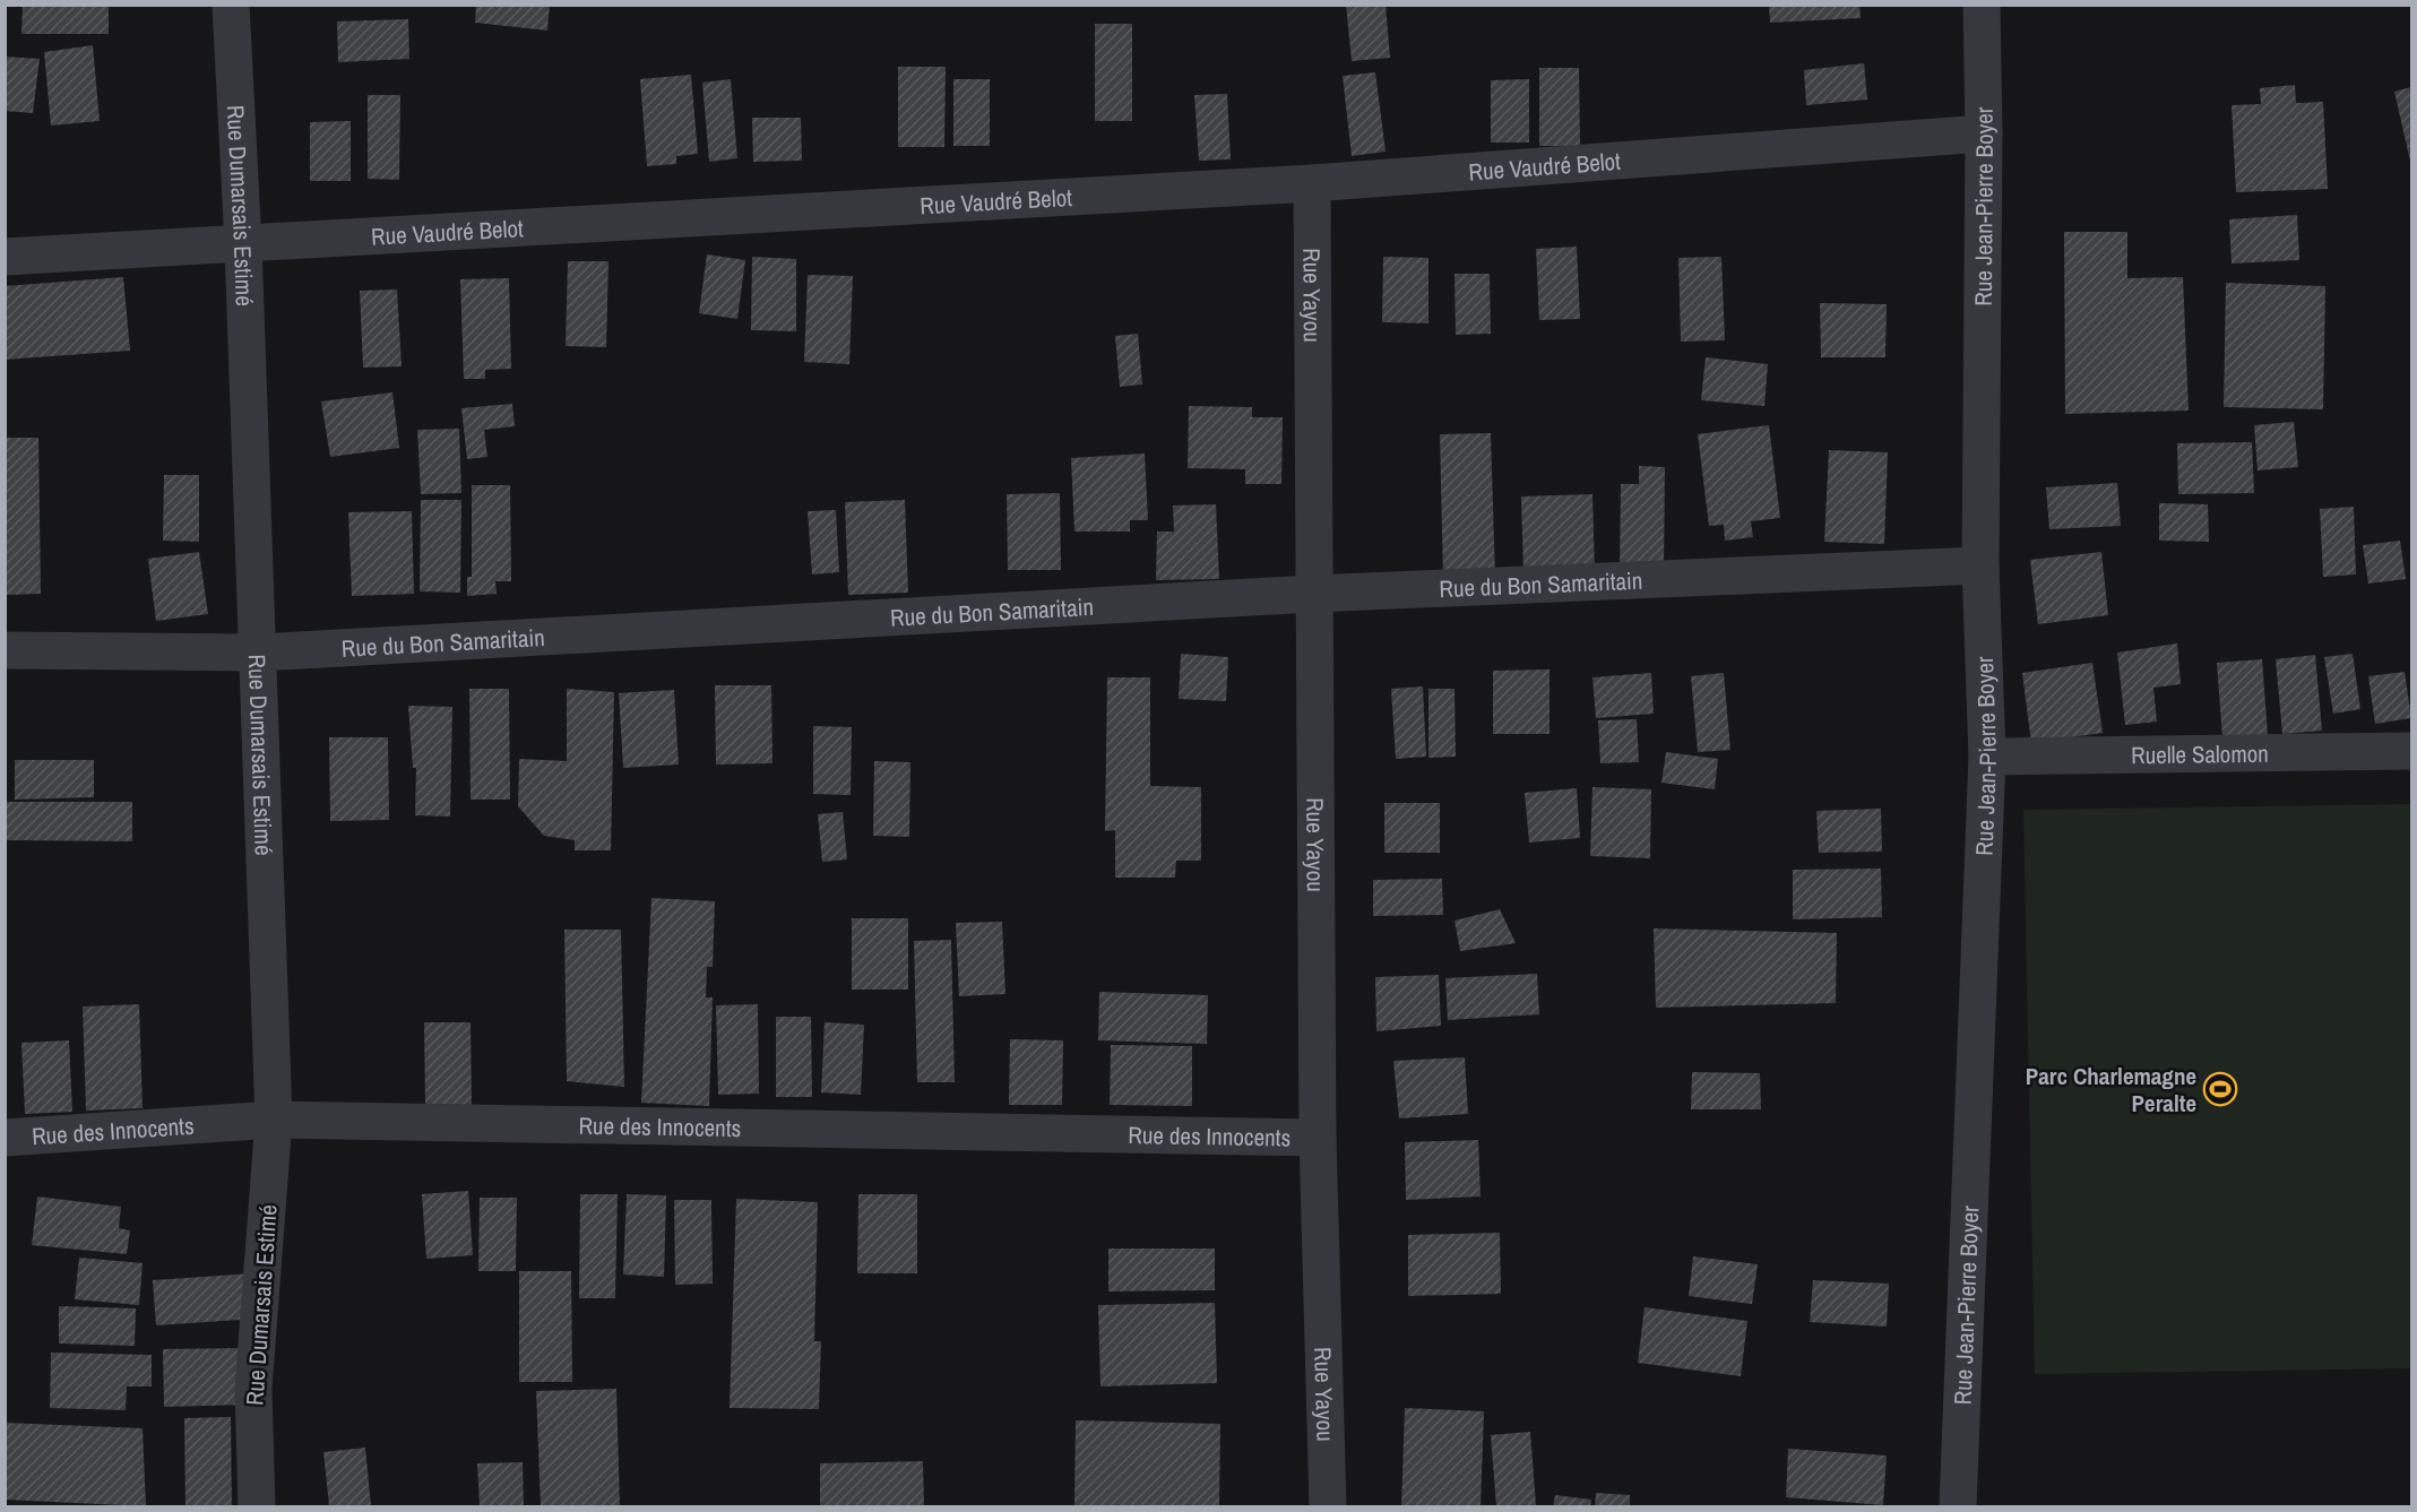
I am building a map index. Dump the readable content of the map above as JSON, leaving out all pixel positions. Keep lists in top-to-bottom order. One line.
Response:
{"streets":{"street":["Rue Vaudré Belot","Rue Dumarsais Estimé","Rue Jean-Pierre Boyer","Rue Yayou","Rue du Bon Samaritain","Ruelle Salomon","Rue des Innocents"]},"crossings":[["Rue Vaudré Belot","Rue Dumarsais Estimé"],["Rue Vaudré Belot","Rue Jean-Pierre Boyer"],["Rue Vaudré Belot","Rue Yayou"],["Rue Dumarsais Estimé","Rue du Bon Samaritain"],["Rue Dumarsais Estimé","Rue des Innocents"],["Rue Jean-Pierre Boyer","Rue du Bon Samaritain"],["Rue Jean-Pierre Boyer","Ruelle Salomon"],["Rue Yayou","Rue du Bon Samaritain"],["Rue Yayou","Rue des Innocents"]],"places":{"sports":["Parc Charlemagne Peralte"]}}
